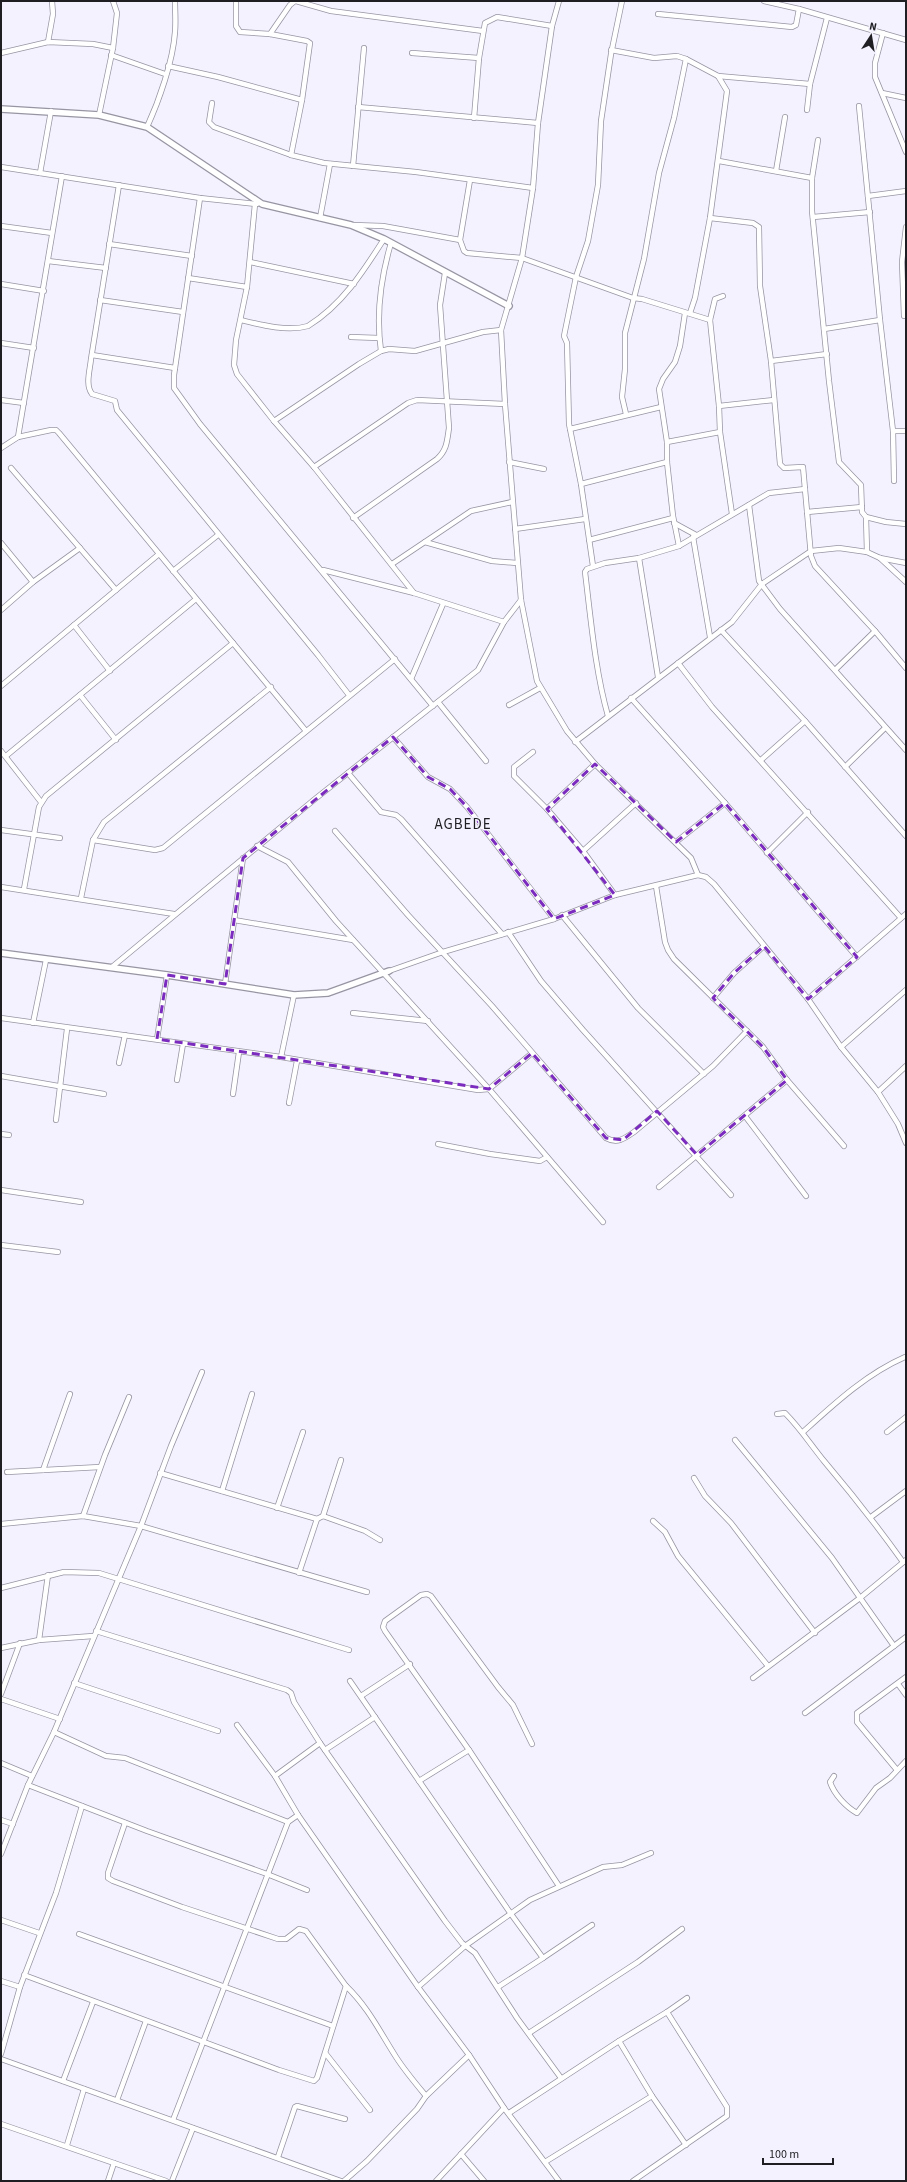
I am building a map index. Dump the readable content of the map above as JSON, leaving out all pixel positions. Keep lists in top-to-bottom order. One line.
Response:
{"districts":["AGBEDE"],"scale_bar":"100 m","north":"top"}
